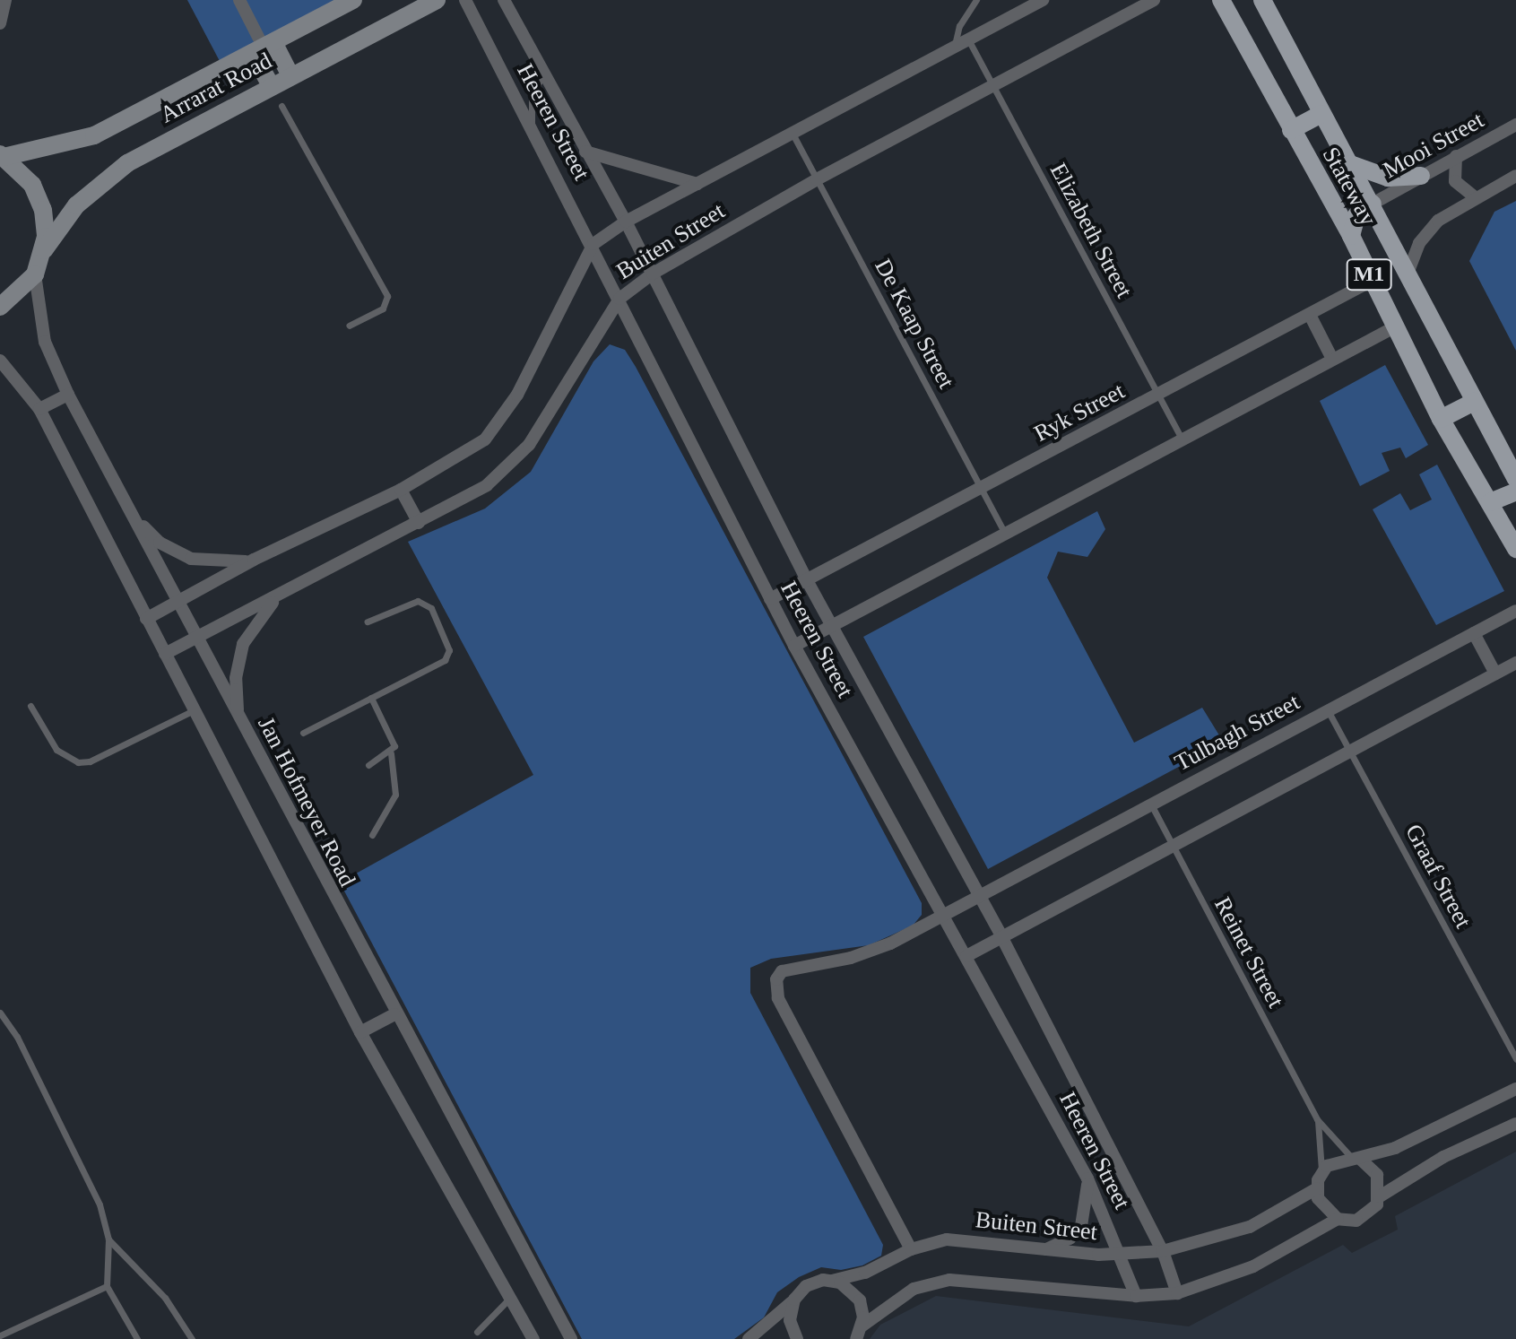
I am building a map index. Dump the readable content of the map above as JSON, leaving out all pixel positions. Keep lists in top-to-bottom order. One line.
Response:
{"streets":{"main road":["Stateway","M1"],"street":["Arrarat Road","Heeren Street","Mooi Street","Buiten Street","Ryk Street","Tulbagh Street","Jan Hofmeyer Road"],"lane":["Elizabeth Street","De Kaap Street","Graaf Street","Reinet Street"]},"crossings":[["Heeren Street","Buiten Street"],["Heeren Street","Ryk Street"],["Heeren Street","Tulbagh Street"],["Mooi Street","Stateway"],["Stateway","Ryk Street"],["Elizabeth Street","Buiten Street"],["Elizabeth Street","Ryk Street"],["Buiten Street","De Kaap Street"],["Buiten Street","Tulbagh Street"],["Buiten Street","Jan Hofmeyer Road"],["Buiten Street","Reinet Street"],["De Kaap Street","Ryk Street"],["Tulbagh Street","Graaf Street"],["Tulbagh Street","Reinet Street"]]}
